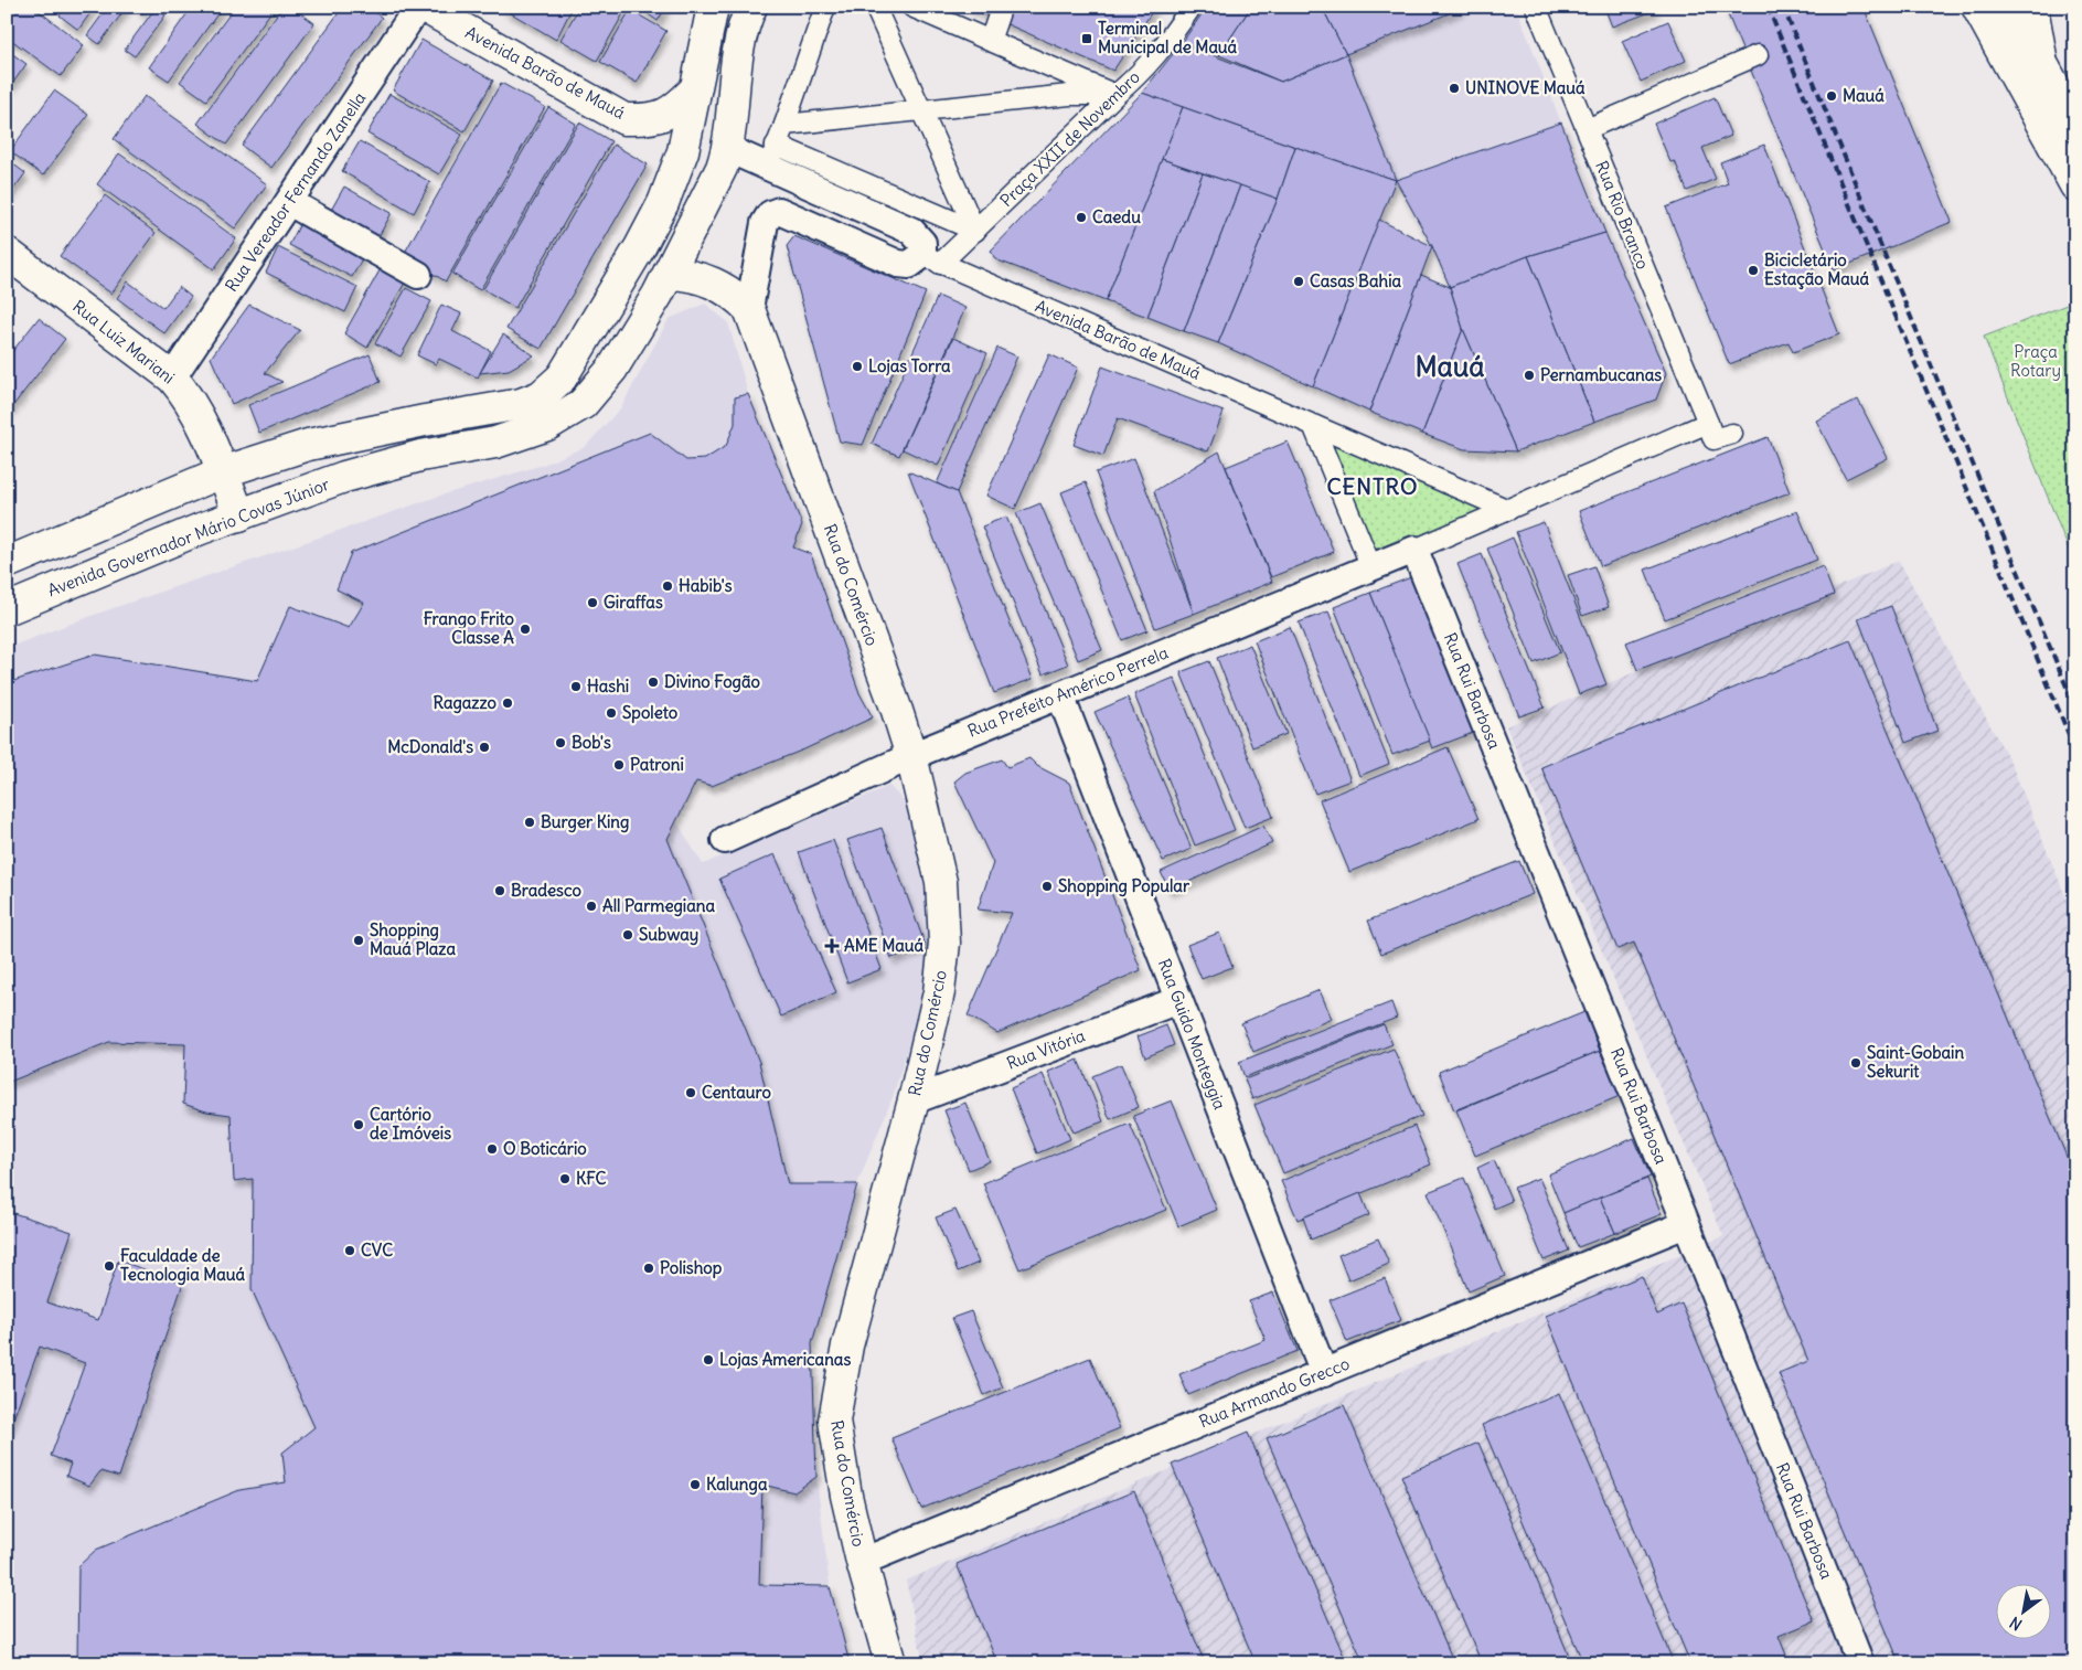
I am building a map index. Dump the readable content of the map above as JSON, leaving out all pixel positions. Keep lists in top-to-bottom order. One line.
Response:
{"streets":{"main road":["Avenida Barão de Mauá","Rua Luiz Mariani","Avenida Governador Mário Covas Júnior","Rua do Comércio"],"street":["Praça XXII de Novembro","Rua Vereador Fernando Zanella","Rua Rio Branco","Rua Rui Barbosa","Rua Prefeito Américo Perrela","Rua Guido Monteggia","Rua Vitória","Rua Armando Grecco"]},"crossings":[["Avenida Barão de Mauá","Praça XXII de Novembro"],["Rua Vereador Fernando Zanella","Rua Luiz Mariani"],["Rua Luiz Mariani","Avenida Governador Mário Covas Júnior"],["Avenida Governador Mário Covas Júnior","Rua do Comércio"],["Rua do Comércio","Rua Prefeito Américo Perrela"],["Rua do Comércio","Rua Vitória"],["Rua do Comércio","Rua Armando Grecco"],["Rua Rui Barbosa","Rua Prefeito Américo Perrela"],["Rua Rui Barbosa","Rua Armando Grecco"],["Rua Prefeito Américo Perrela","Rua Guido Monteggia"],["Rua Guido Monteggia","Rua Vitória"],["Rua Guido Monteggia","Rua Armando Grecco"]],"districts":["Mauá","CENTRO"],"parks":["Praça Rotary"],"places":{"transit":["Terminal Municipal de Mauá"],"other":["UNINOVE Mauá","Mauá","Caedu","Bicicletário Estação Mauá","Casas Bahia","Lojas Torra","Pernambucanas","Habib's","Giraffas","Frango Frito Classe A","Divino Fogão","Hashi","Ragazzo","Spoleto","Bob's","McDonald's","Patroni","Burger King","Shopping Popular","Bradesco","All Parmegiana","Subway","Shopping Mauá Plaza","Saint-Gobain Sekurit","Centauro","Cartório de Imóveis","O Boticário","KFC","CVC","Faculdade de Tecnologia Mauá","Polishop","Lojas Americanas","Kalunga"],"health":["AME Mauá"]},"north":"bottom left"}
